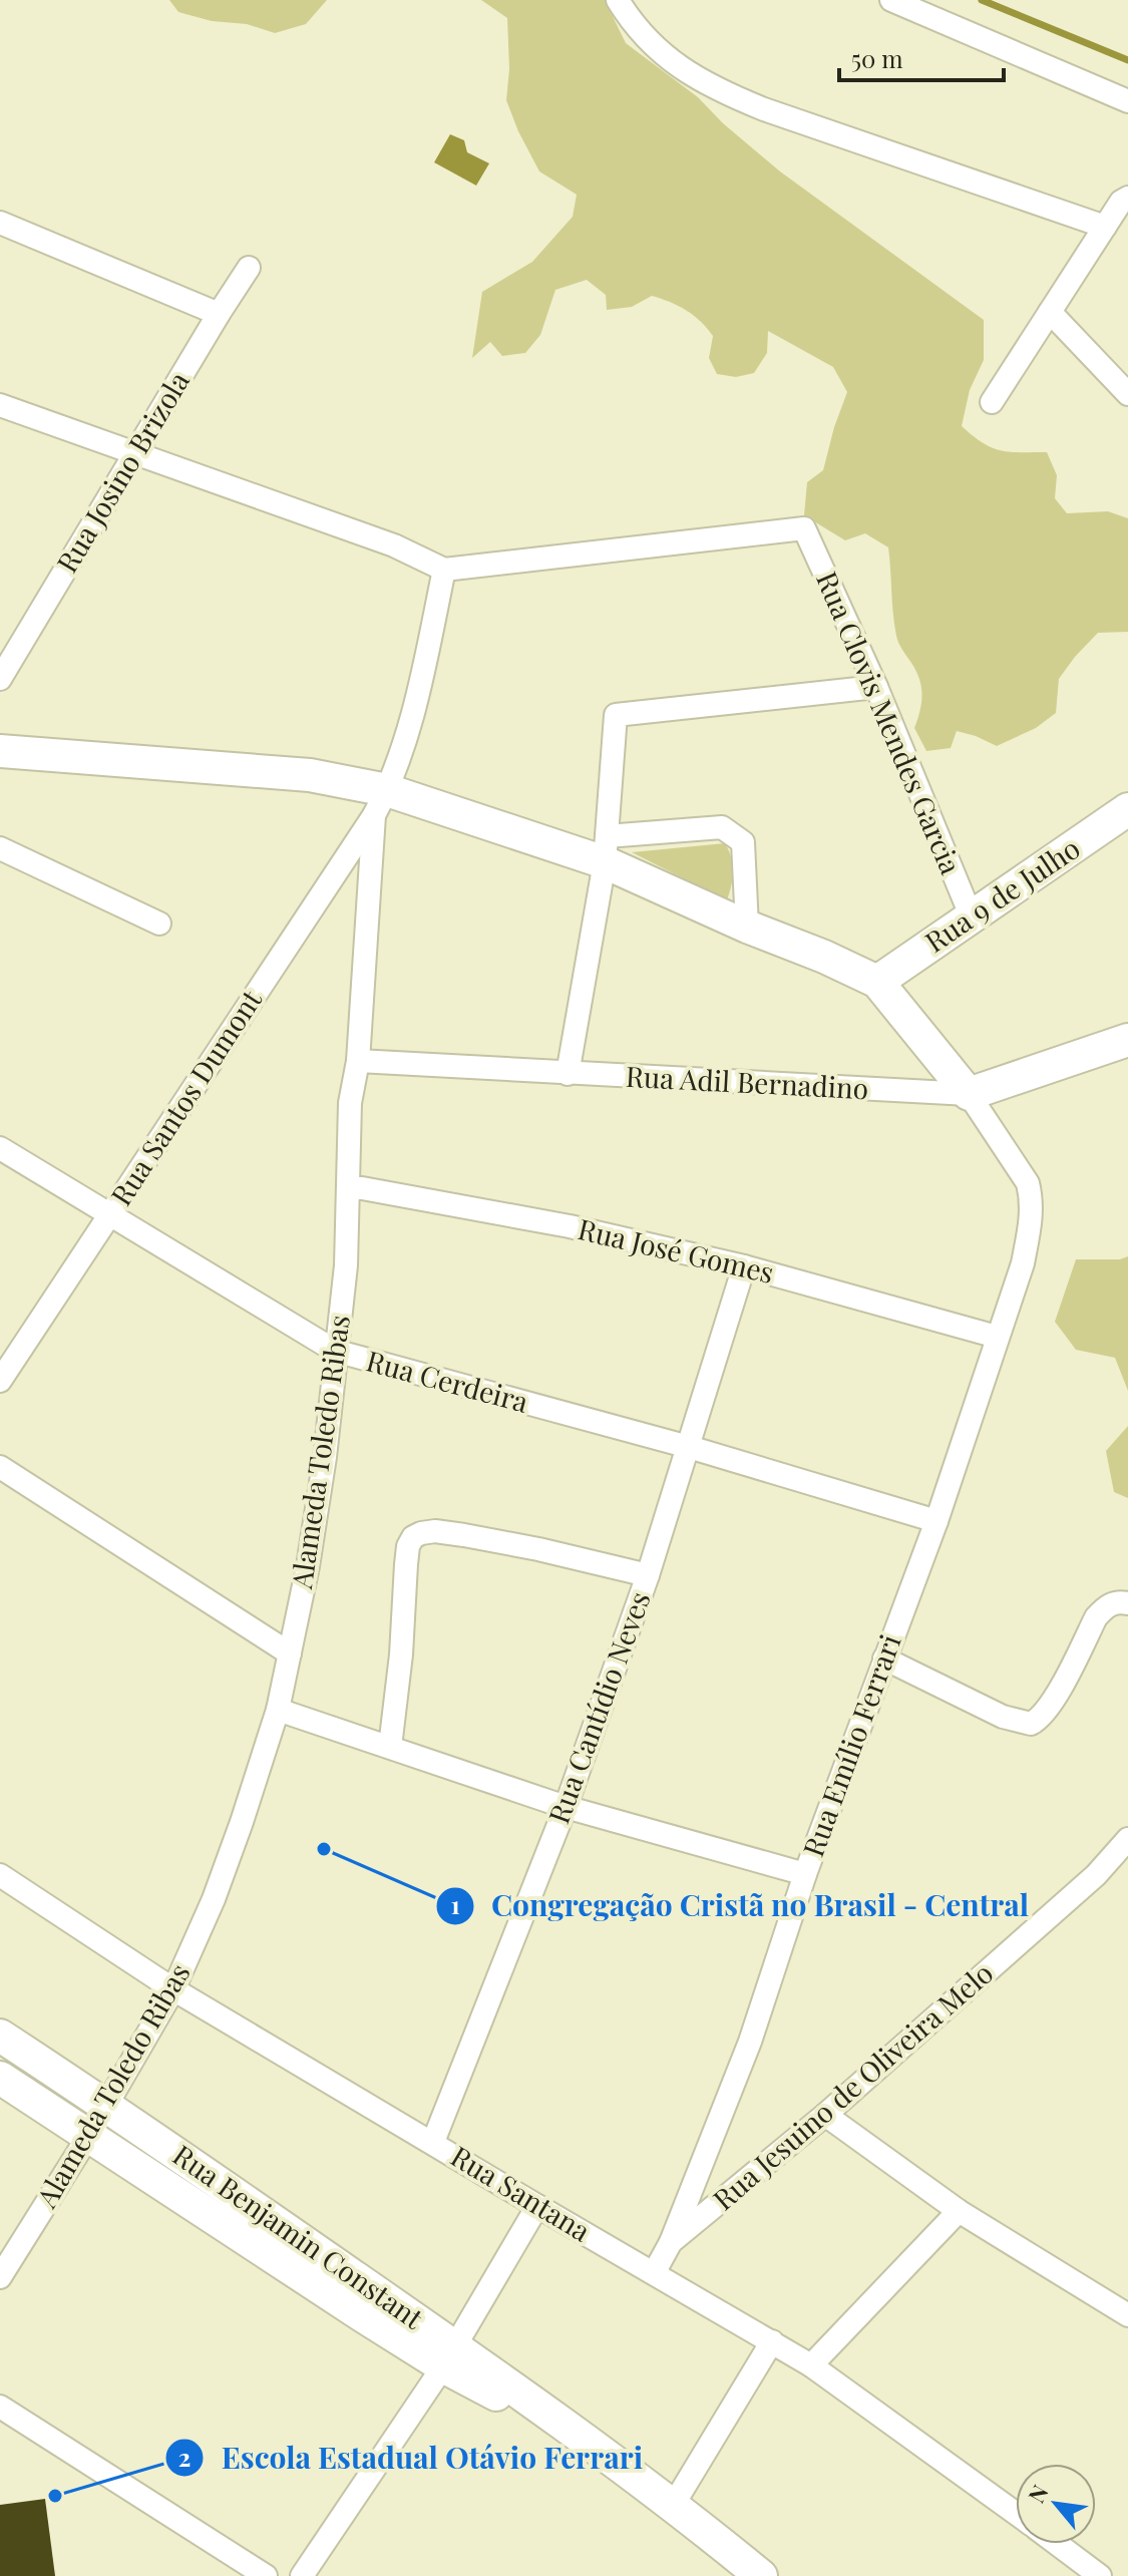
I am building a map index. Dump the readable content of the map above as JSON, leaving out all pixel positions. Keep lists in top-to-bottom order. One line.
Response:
{"streets":{"main road":["Rua 9 de Julho","Rua Adil Bernadino","Rua Benjamin Constant"],"street":["Rua Josino Brizola","Rua Clovis Mendes Garcia","Rua Santos Dumont","Rua José Gomes","Rua Cerdeira","Alameda Toledo Ribas","Rua Cantídio Neves","Rua Emílio Ferrari","Rua Jesuino de Oliveira Melo","Rua Santana"]},"crossings":[["Rua Clovis Mendes Garcia","Rua 9 de Julho"],["Rua Clovis Mendes Garcia","Alameda Toledo Ribas"],["Rua Adil Bernadino","Alameda Toledo Ribas"],["Rua Adil Bernadino","Rua Emílio Ferrari"],["Rua Santos Dumont","Rua Cerdeira"],["Rua Santos Dumont","Alameda Toledo Ribas"],["Rua José Gomes","Alameda Toledo Ribas"],["Rua José Gomes","Rua Cantídio Neves"],["Rua José Gomes","Rua Emílio Ferrari"],["Rua Cerdeira","Alameda Toledo Ribas"],["Rua Cerdeira","Rua Cantídio Neves"],["Rua Cerdeira","Rua Emílio Ferrari"],["Alameda Toledo Ribas","Rua Santana"],["Alameda Toledo Ribas","Rua Benjamin Constant"],["Rua Cantídio Neves","Rua Santana"],["Rua Emílio Ferrari","Rua Jesuino de Oliveira Melo"],["Rua Jesuino de Oliveira Melo","Rua Santana"]],"places":["Congregação Cristã no Brasil - Central","Escola Estadual Otávio Ferrari"],"scale_bar":"50 m","north":"top left"}
